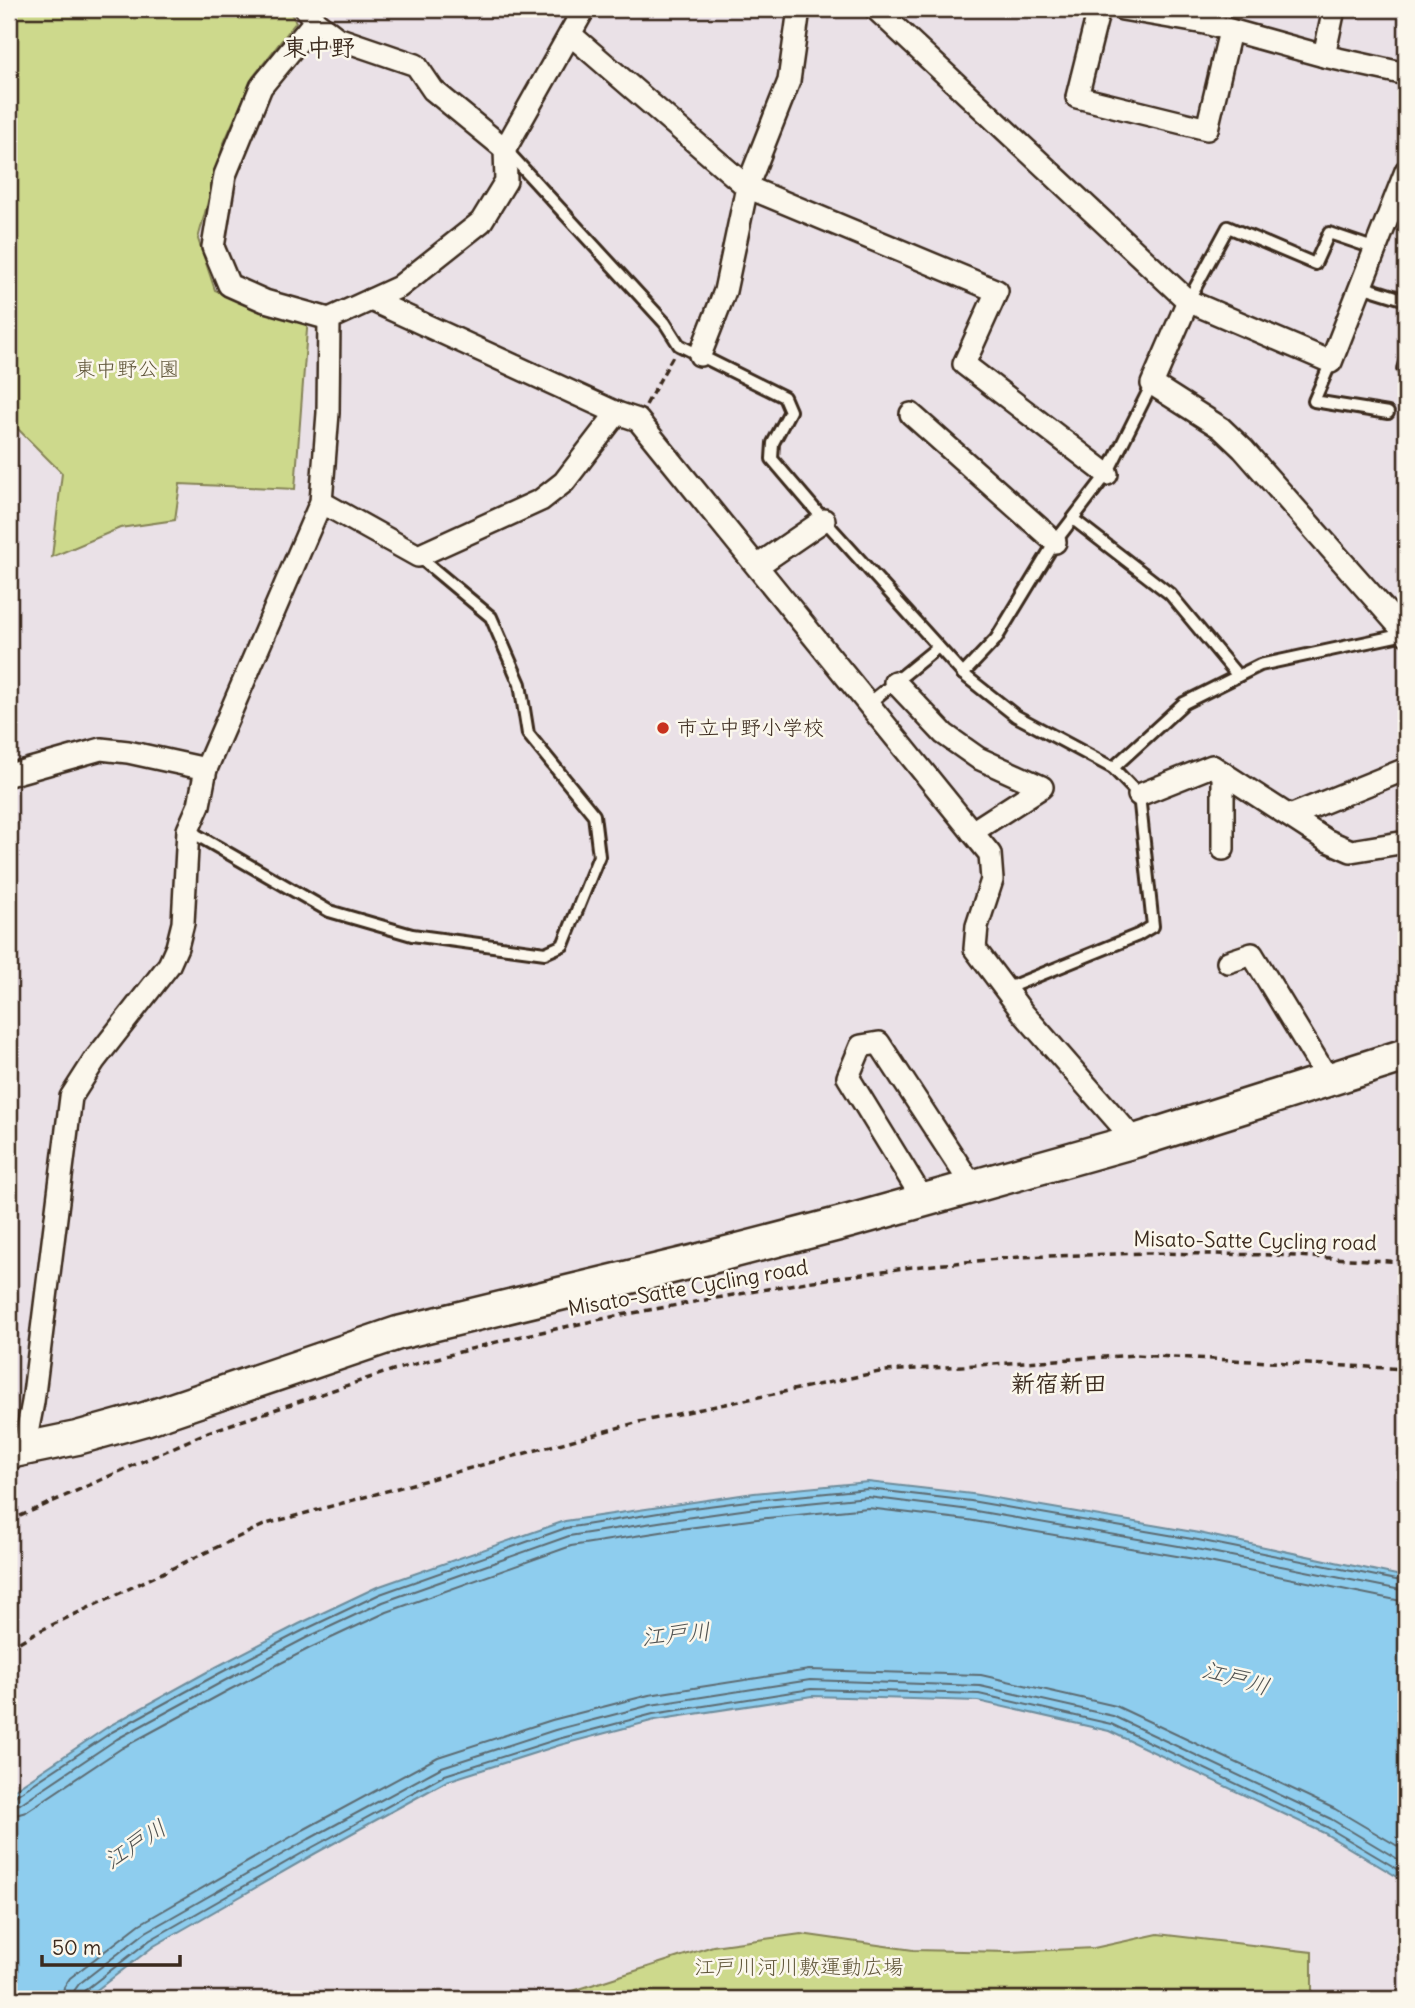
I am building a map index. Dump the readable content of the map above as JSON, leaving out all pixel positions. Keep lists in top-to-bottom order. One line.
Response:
{"streets":{"path":["Misato-Satte Cycling road"]},"districts":["東中野","新宿新田"],"water":["江戸川"],"parks":["東中野公園","江戸川河川敷運動広場"],"places":["市立中野小学校"],"scale_bar":"50 m"}
